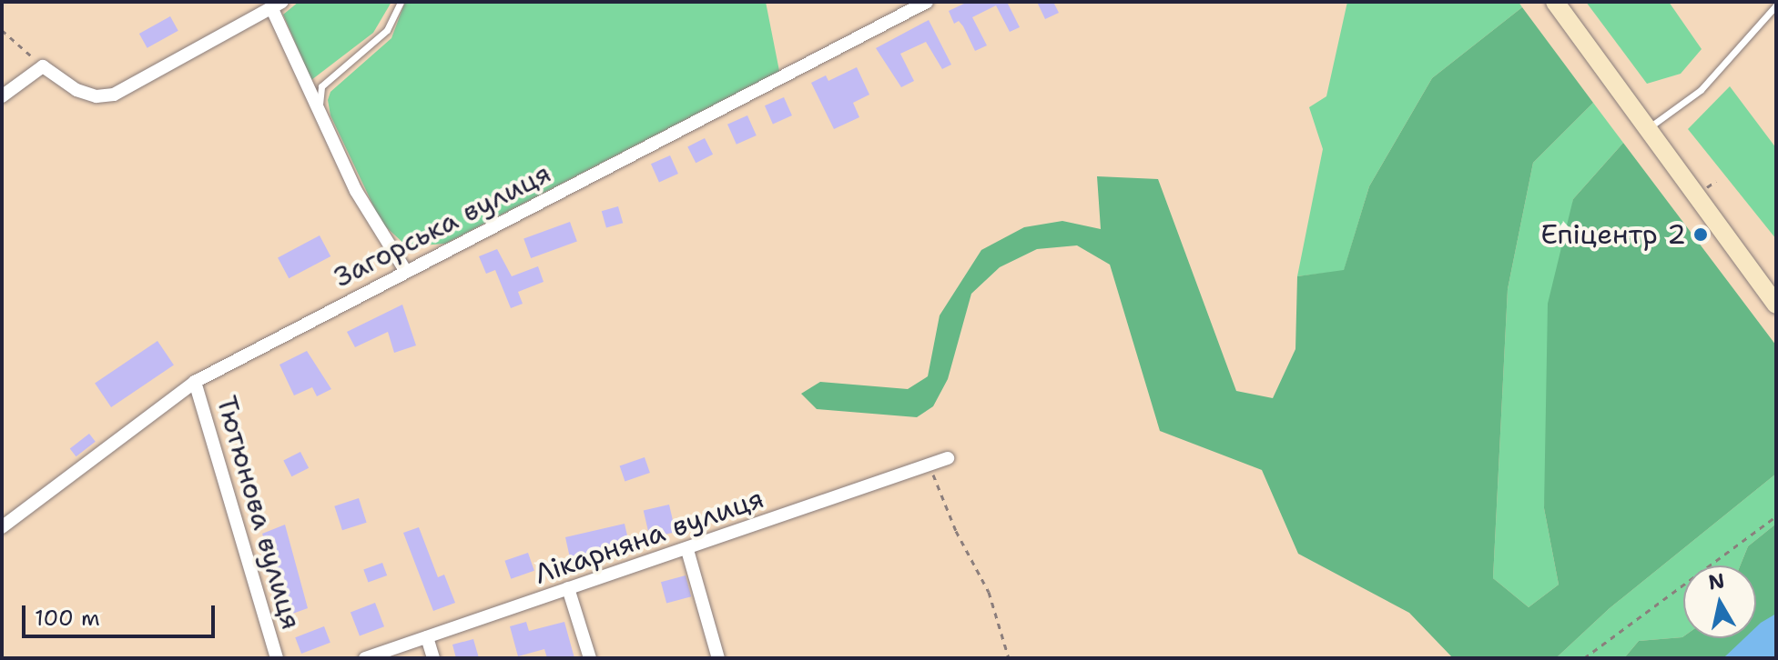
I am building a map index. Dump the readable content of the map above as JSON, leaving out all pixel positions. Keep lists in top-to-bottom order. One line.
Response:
{"streets":{"street":["Загорська вулиця","Тютюнова вулиця","Лікарняна вулиця"]},"crossings":[["Загорська вулиця","Тютюнова вулиця"]],"places":["Епіцентр 2"],"scale_bar":"100 m","north":"top"}
